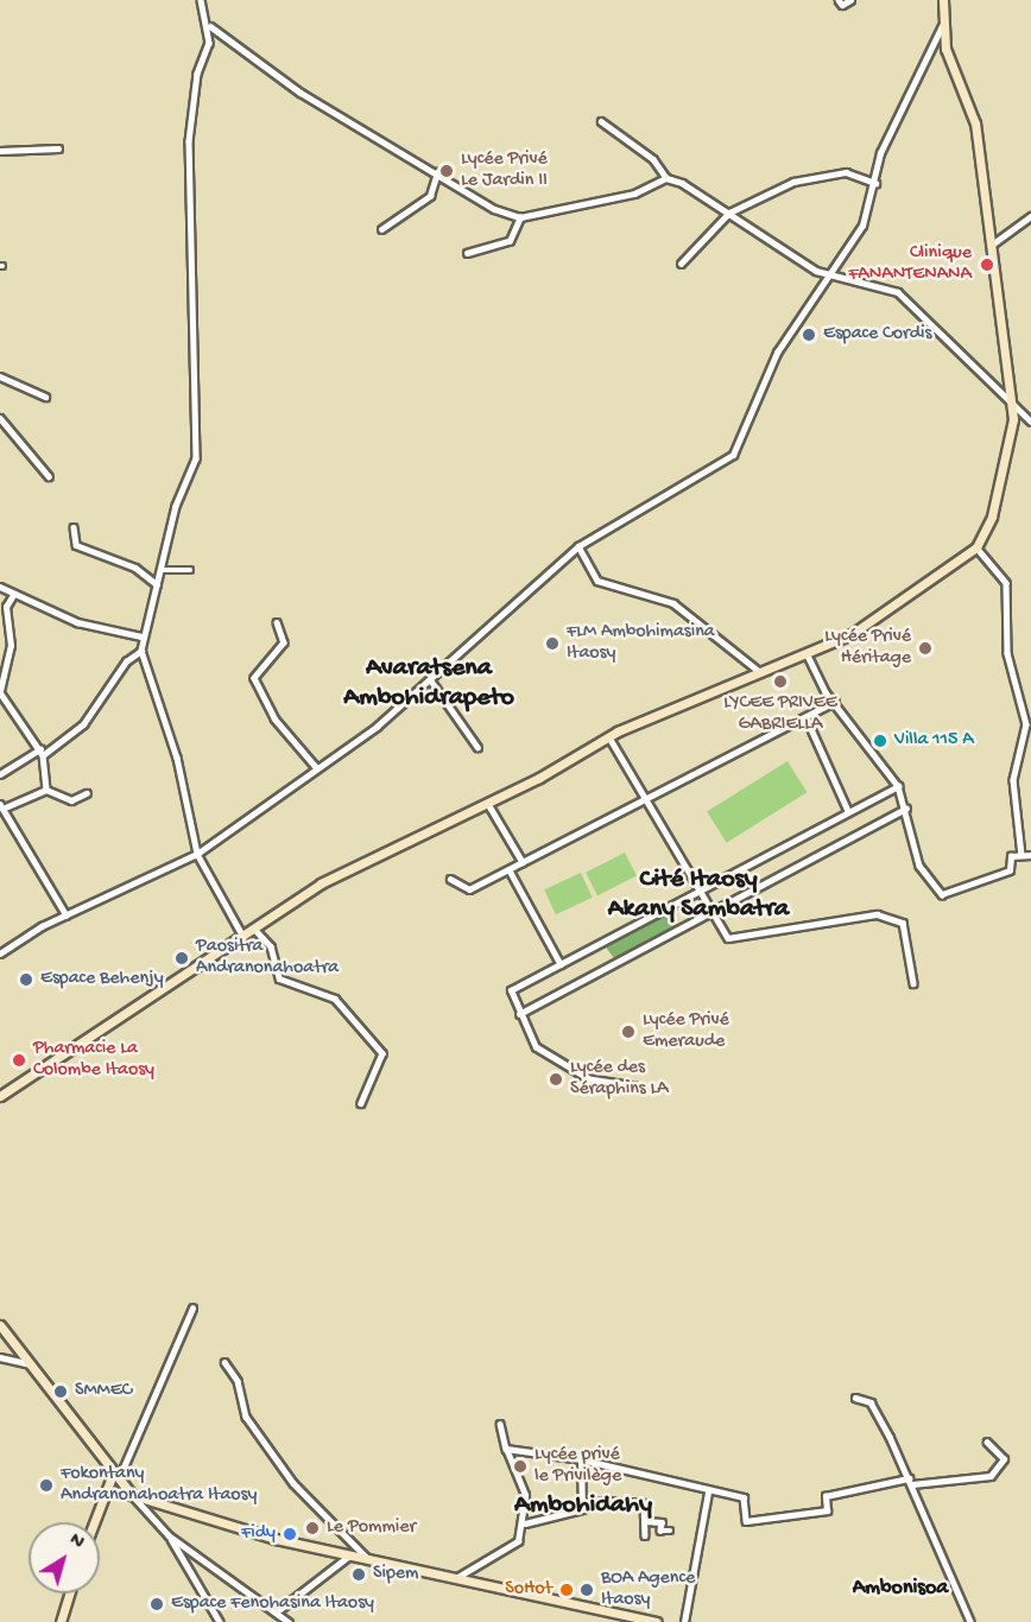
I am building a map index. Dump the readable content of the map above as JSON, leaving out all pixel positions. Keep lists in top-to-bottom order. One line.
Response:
{"districts":["Avaratsena Ambohidrapeto","Cité Itaosy Akany Sambatra","Ambohidahy","Ambonisoa"],"places":["Lycée Privé Le Jardin II","Clinique FANANTENANA","Espace Cordis","FLM Ambohimasina Itaosy","Lycée Privé Héritage","LYCEE PRIVEE GABRIELLA","Villa 115 A","Paositra Andranonahoatra","Espace Behenjy","Lycée Privé Emeraude","Pharmacie La Colombe Itaosy","Lycée des Séraphins LA","SMMEC","Lycée privé le Privilège","Fokontany Andranonahoatra Itaosy","Le Pommier","Fidy","Sipem","SoHot","BOA Agence Itaosy","Espace Fenohasina Itaosy"],"north":"top right"}
